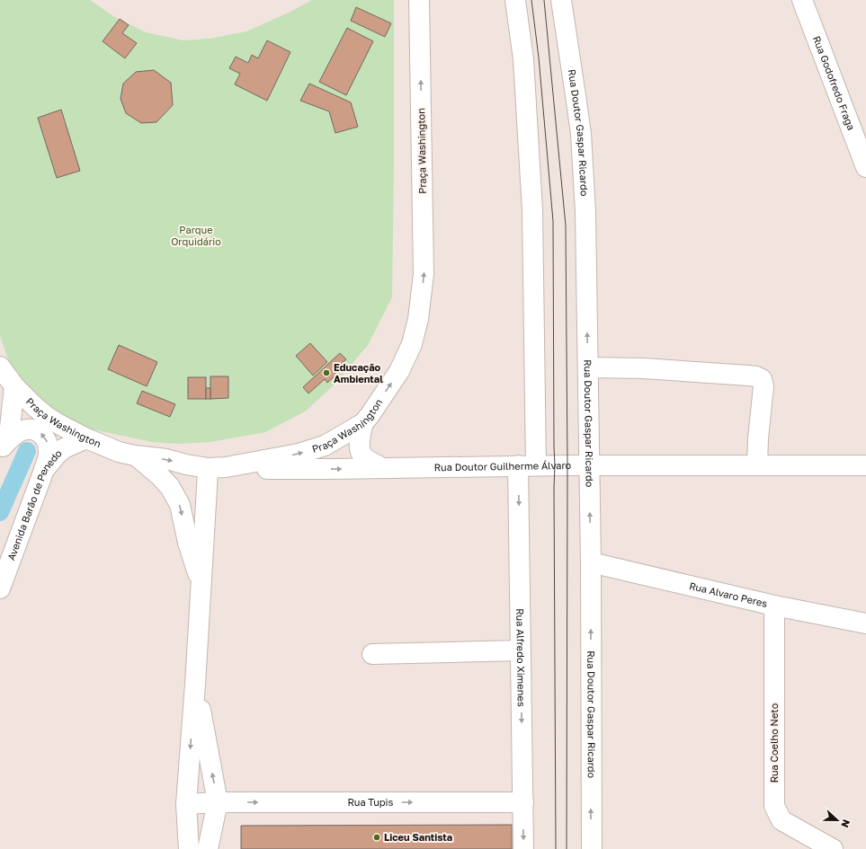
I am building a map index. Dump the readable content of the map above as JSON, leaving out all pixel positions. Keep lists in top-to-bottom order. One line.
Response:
{"streets":{"street":["Rua Godofredo Fraga","Rua Doutor Gaspar Ricardo","Praça Washington","Rua Doutor Guilherme Álvaro","Avenida Barão de Penedo","Rua Alvaro Peres","Rua Alfredo Ximenes","Rua Coelho Neto","Rua Tupis"]},"crossings":[["Rua Doutor Gaspar Ricardo","Rua Doutor Guilherme Álvaro"],["Rua Doutor Gaspar Ricardo","Rua Alvaro Peres"],["Praça Washington","Rua Doutor Guilherme Álvaro"],["Praça Washington","Avenida Barão de Penedo"],["Rua Doutor Guilherme Álvaro","Rua Alfredo Ximenes"],["Rua Alvaro Peres","Rua Coelho Neto"],["Rua Alfredo Ximenes","Rua Tupis"]],"one_way":["Rua Doutor Gaspar Ricardo","Rua Alfredo Ximenes"],"parks":["Parque Orquidário"],"places":["Educação Ambiental","Liceu Santista"],"north":"right"}
